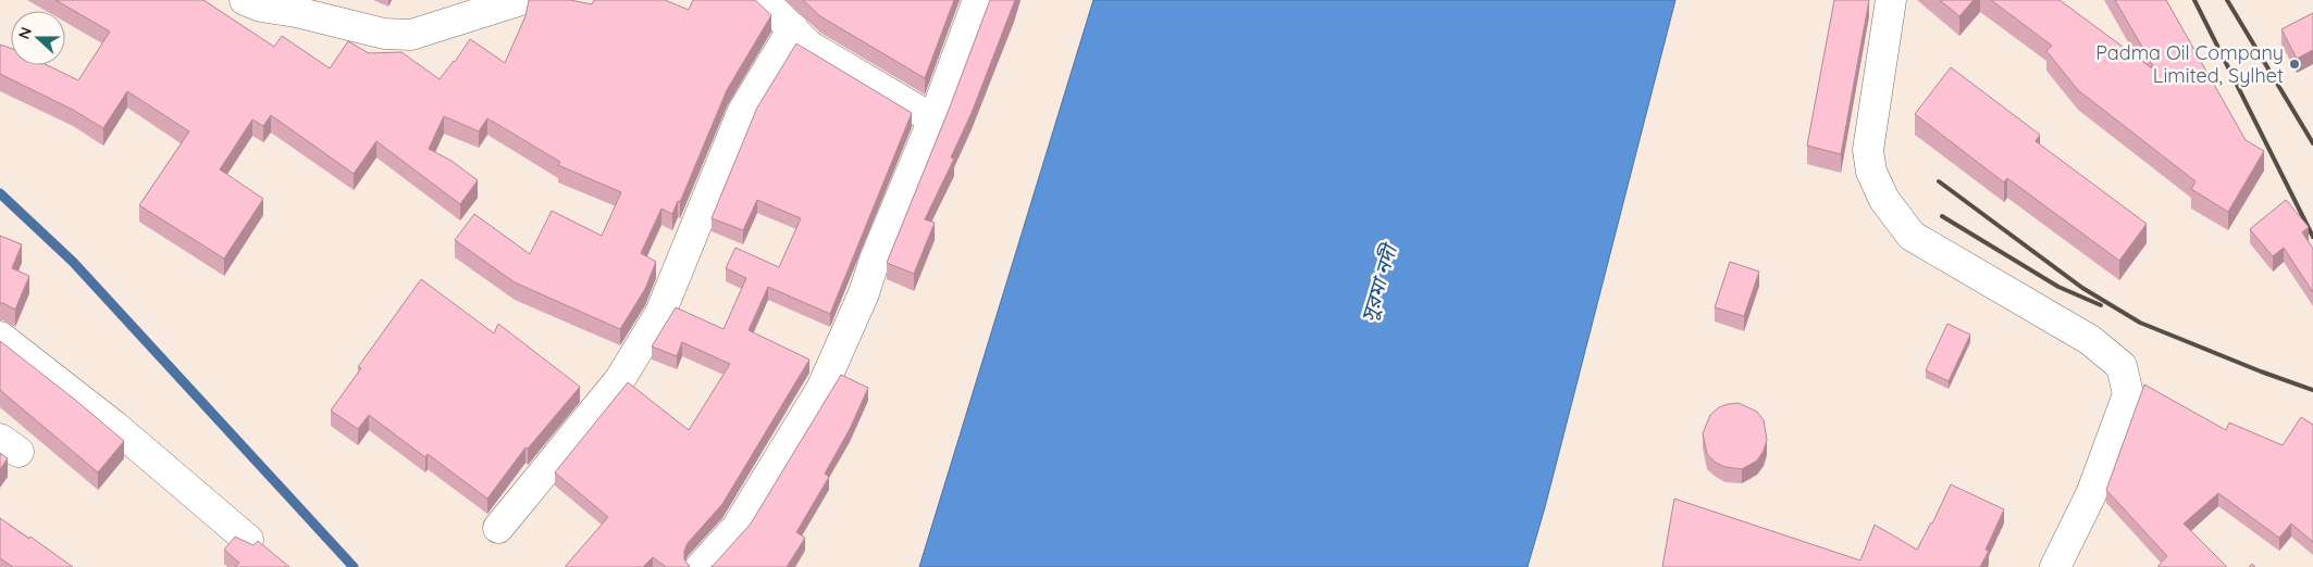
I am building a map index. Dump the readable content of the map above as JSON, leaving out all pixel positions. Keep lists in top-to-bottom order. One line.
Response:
{"water":["সুরমা নদী"],"places":["Padma Oil Company Limited, Sylhet"],"north":"left"}
